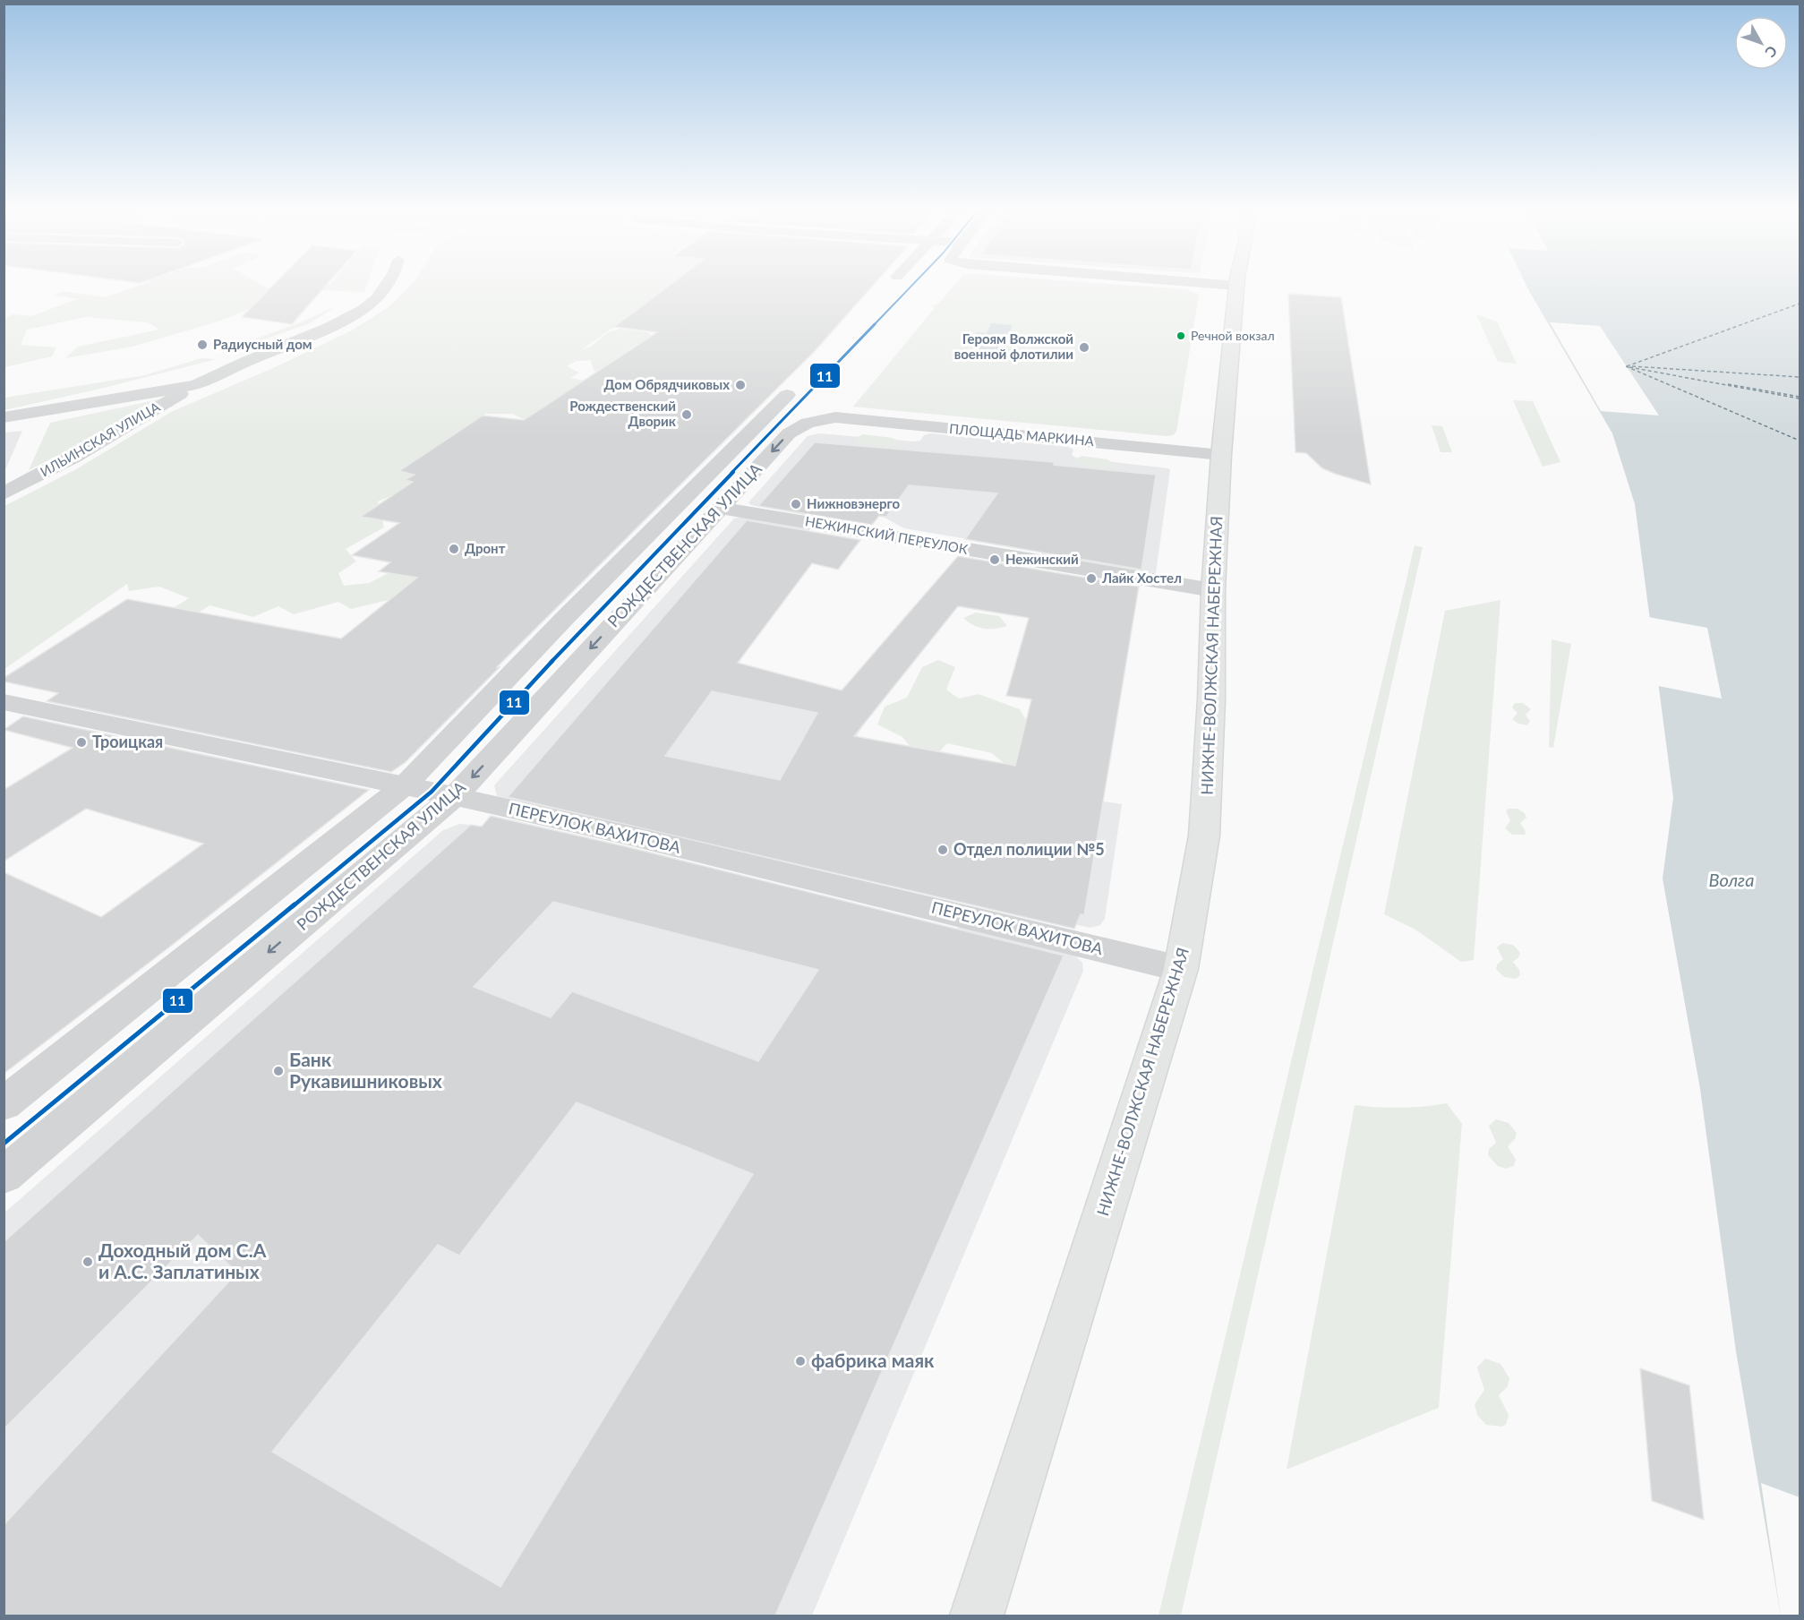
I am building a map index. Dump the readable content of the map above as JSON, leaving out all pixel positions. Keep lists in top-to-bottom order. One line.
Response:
{"streets":{"main road":["НИЖНЕ-ВОЛЖСКАЯ НАБЕРЕЖНАЯ"],"street":["ПЛОЩАДЬ МАРКИНА","ИЛЬИНСКАЯ УЛИЦА","НЕЖИНСКИЙ ПЕРЕУЛОК","РОЖДЕСТВЕНСКАЯ УЛИЦА","ПЕРЕУЛОК ВАХИТОВА"]},"crossings":[["ПЛОЩАДЬ МАРКИНА","РОЖДЕСТВЕНСКАЯ УЛИЦА"],["ПЛОЩАДЬ МАРКИНА","НИЖНЕ-ВОЛЖСКАЯ НАБЕРЕЖНАЯ"],["НЕЖИНСКИЙ ПЕРЕУЛОК","РОЖДЕСТВЕНСКАЯ УЛИЦА"],["НЕЖИНСКИЙ ПЕРЕУЛОК","НИЖНЕ-ВОЛЖСКАЯ НАБЕРЕЖНАЯ"],["РОЖДЕСТВЕНСКАЯ УЛИЦА","ПЕРЕУЛОК ВАХИТОВА"],["НИЖНЕ-ВОЛЖСКАЯ НАБЕРЕЖНАЯ","ПЕРЕУЛОК ВАХИТОВА"]],"water":["Волга"],"places":["Речной вокзал","Радиусный дом","Героям Волжской военной флотилии","Дом Обрядчиковых","Рождественский Дворик","Нижновэнерго","Дронт","Нежинский","Лайк Хостел","Троицкая","Отдел полиции №5","Банк Рукавишниковых","Доходный дом С.А и А.С. Заплатиных","фабрика маяк"],"lines":["transit line 11"],"north":"bottom right"}
